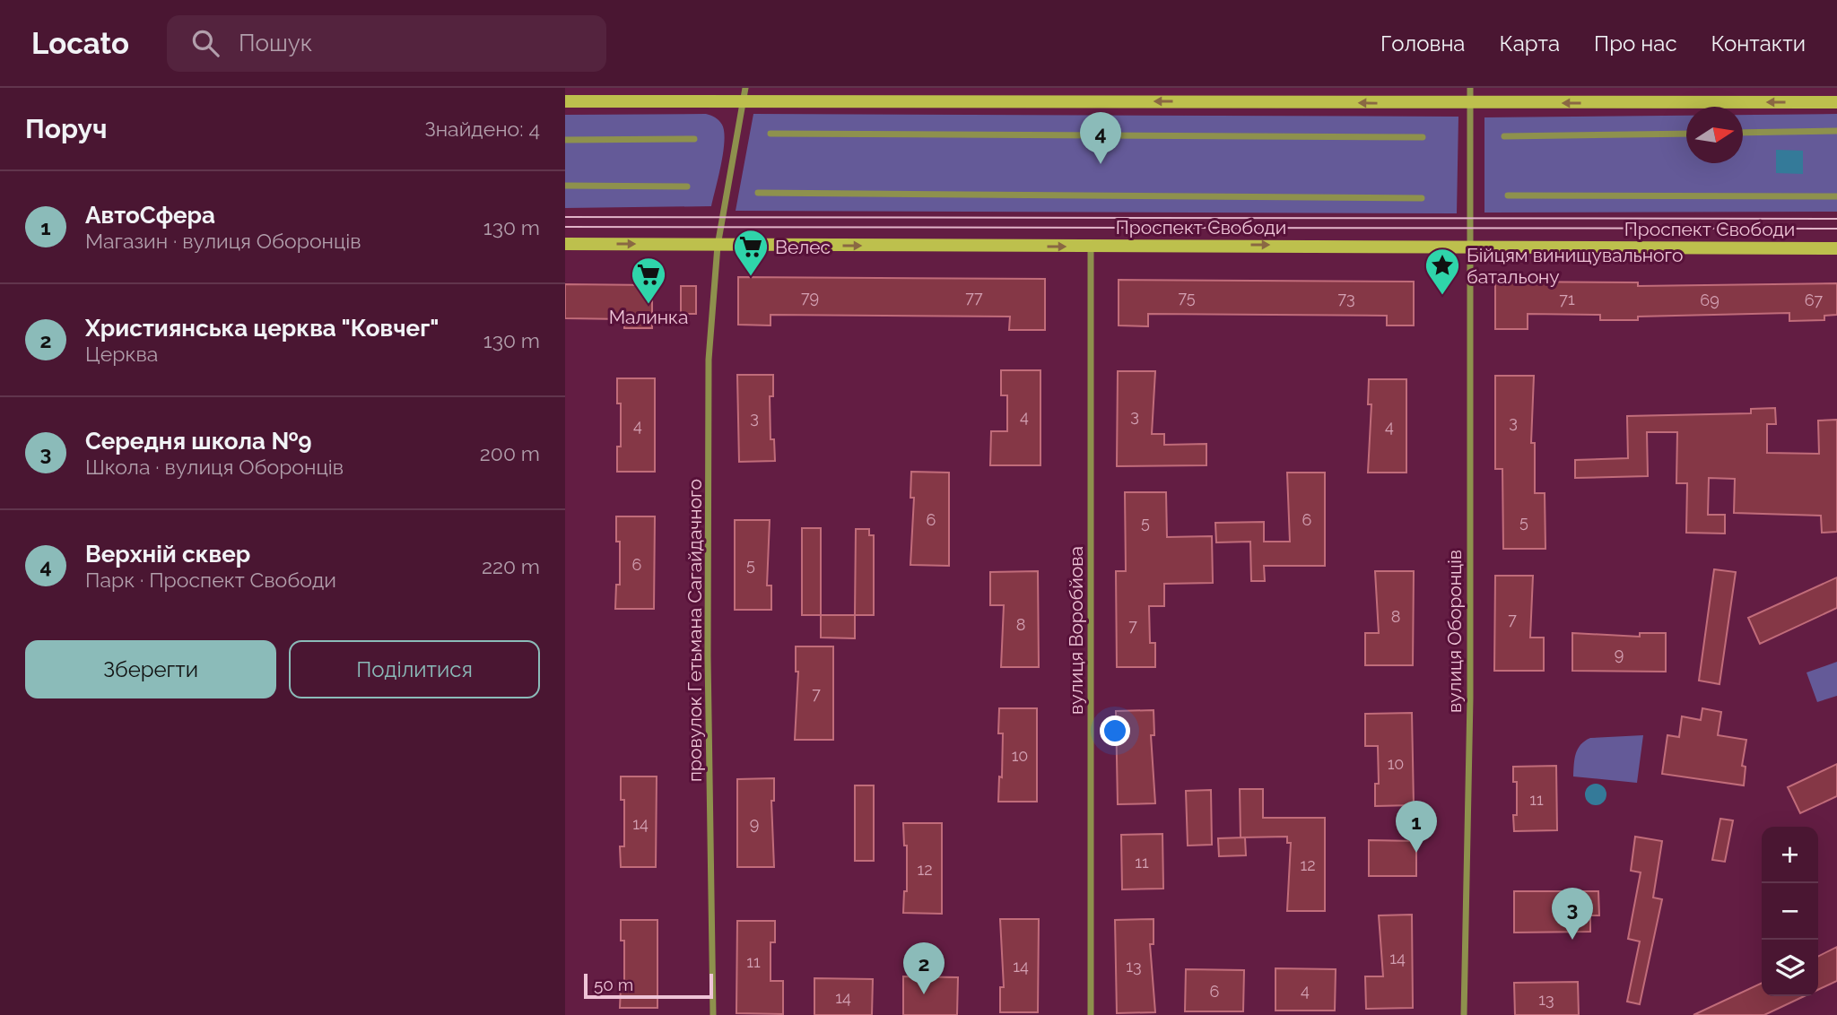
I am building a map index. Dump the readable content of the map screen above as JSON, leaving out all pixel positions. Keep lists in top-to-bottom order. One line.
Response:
{"streets":{"main road":["Проспект Свободи"],"street":["провулок Гетьмана Сагайдачного","вулиця Воробйова","вулиця Оборонців"]},"crossings":[["Проспект Свободи","провулок Гетьмана Сагайдачного"],["Проспект Свободи","вулиця Воробйова"],["Проспект Свободи","вулиця Оборонців"]],"one_way":["Проспект Свободи"],"places":{"supermarket":["Велес","Малинка"],"place":["Бійцям винищувального батальону"]},"house_numbers":["79","77","75","73","71","69","67","3","4","3","3","4","4","6","6","5","5","6","5","8","7","8","7","9","7","10","10","11","14","9","11","12","12","14","11","14","13","4","6","14","13"],"scale_bar":"50 m","north":"right","page":{"header":"Locato","search":"Пошук","nav":["Головна","Карта","Про нас","Контакти"],"heading":["Поруч","Знайдено: 4"],"pins":["4","1","3","2"],"list":[{"mark":"1","name":"АвтоСфера","note":"Магазин · вулиця Оборонців","value":"130 m"},{"mark":"2","name":"Християнська церква \"Ковчег\"","note":"Церква","value":"130 m"},{"mark":"3","name":"Середня школа №9","note":"Школа · вулиця Оборонців","value":"200 m"},{"mark":"4","name":"Верхній сквер","note":"Парк · Проспект Свободи","value":"220 m"}],"buttons":["Зберегти","Поділитися"],"map_buttons":["+","−"],"scale":"50 m"}}
